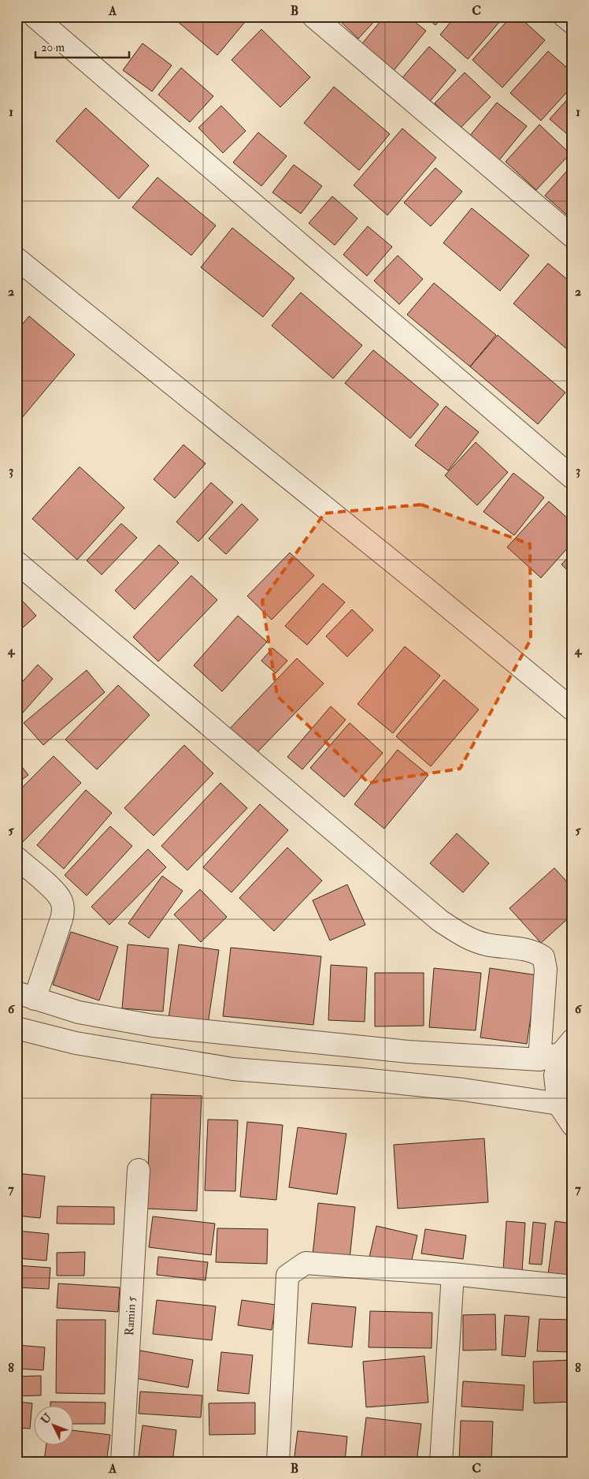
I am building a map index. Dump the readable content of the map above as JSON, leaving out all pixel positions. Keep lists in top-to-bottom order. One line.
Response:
{"streets":{"street":["Ramin 5"]},"scale_bar":"20 m","north":"top left","grid":{"columns":["A","B","C"],"rows":["1","2","3","4","5","6","7","8"]}}
